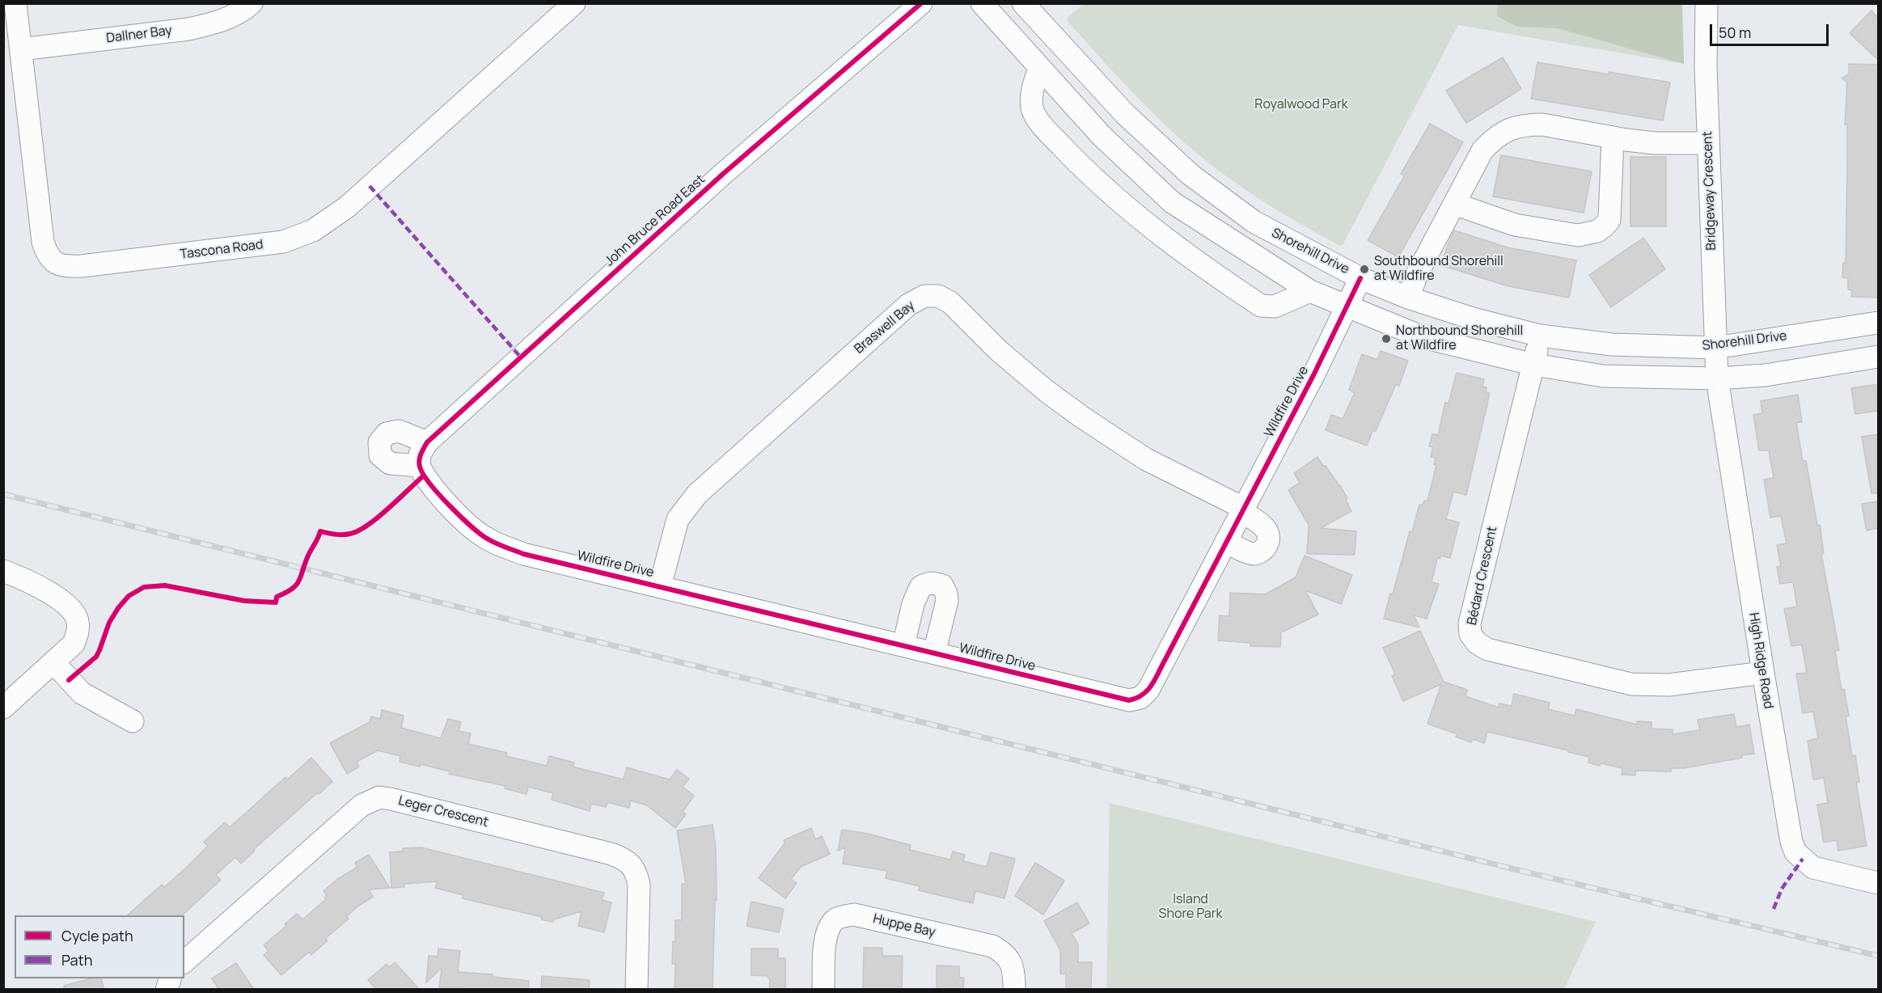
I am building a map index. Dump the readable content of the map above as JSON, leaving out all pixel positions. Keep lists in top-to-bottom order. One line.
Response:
{"streets":{"street":["Dallner Bay","Bridgeway Crescent","John Bruce Road East","Tascona Road","Shorehill Drive","Braswell Bay","Wildfire Drive","Bédard Crescent","High Ridge Road","Leger Crescent","Huppe Bay"]},"crossings":[["Dallner Bay","Tascona Road"],["Bridgeway Crescent","Shorehill Drive"],["Bridgeway Crescent","High Ridge Road"],["John Bruce Road East","Wildfire Drive"],["Shorehill Drive","Wildfire Drive"],["Shorehill Drive","Bédard Crescent"],["Braswell Bay","Wildfire Drive"],["Bédard Crescent","High Ridge Road"]],"parks":["Royalwood Park","Island Shore Park"],"places":["Southbound Shorehill at Wildfire","Northbound Shorehill at Wildfire"],"legend":["Cycle path","Path"],"scale_bar":"50 m"}
